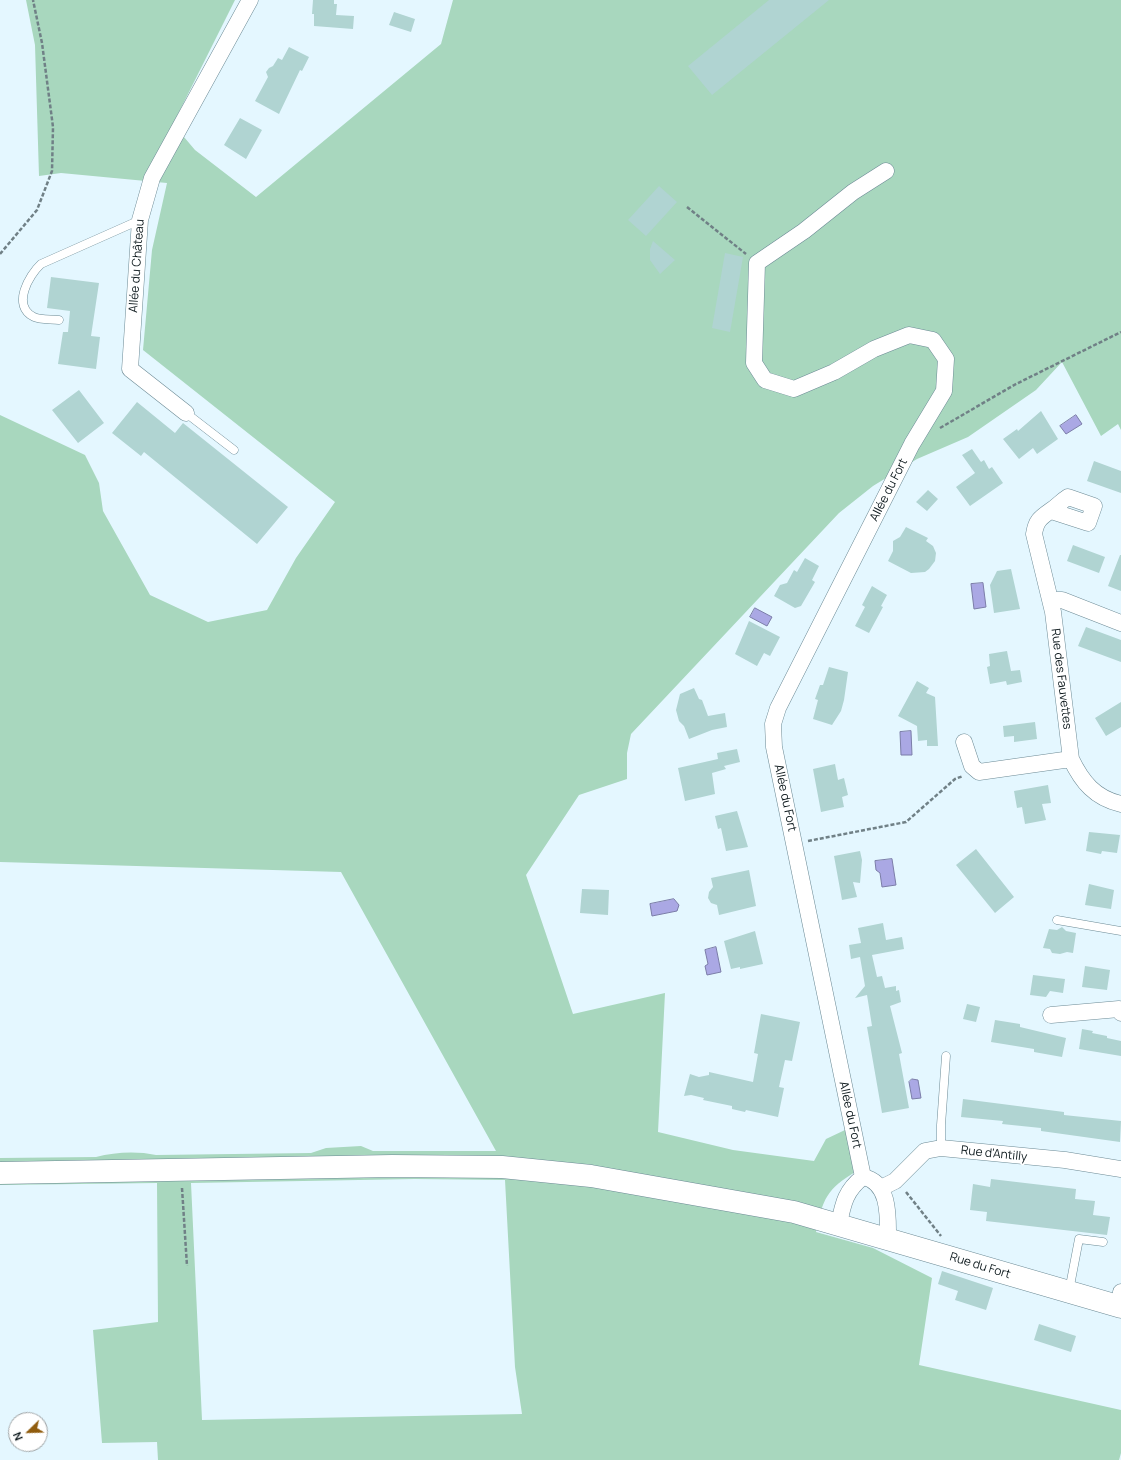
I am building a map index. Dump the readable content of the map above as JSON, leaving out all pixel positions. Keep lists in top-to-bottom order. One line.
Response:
{"streets":{"main road":["Rue du Fort"],"street":["Allée du Château","Allée du Fort","Rue des Fauvettes","Rue d'Antilly"]},"north":"bottom left"}
